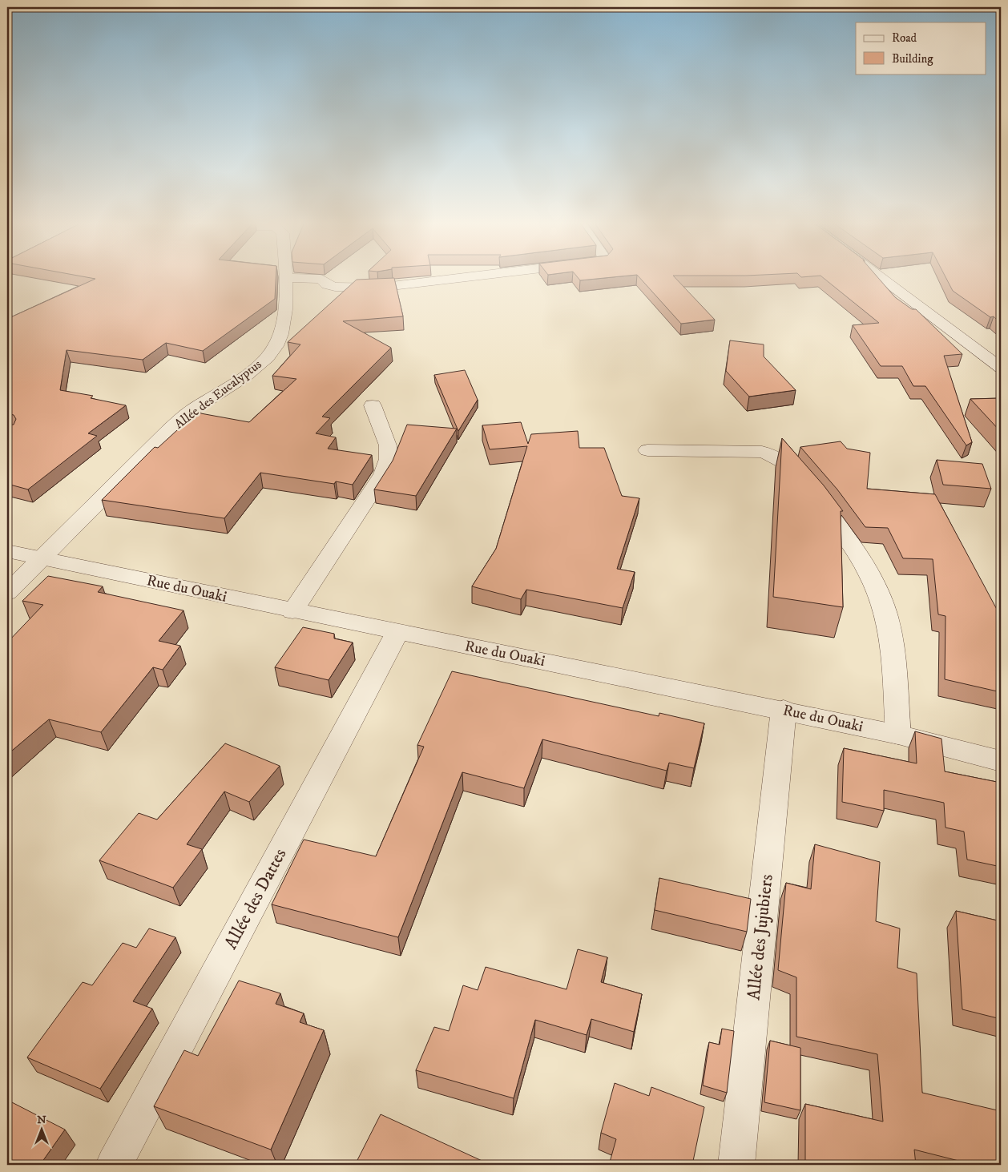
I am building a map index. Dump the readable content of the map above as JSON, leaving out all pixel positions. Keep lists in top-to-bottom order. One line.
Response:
{"streets":{"street":["Allée des Eucalyptus","Rue du Ouaki","Allée des Dattes","Allée des Jujubiers"]},"crossings":[["Allée des Eucalyptus","Rue du Ouaki"],["Rue du Ouaki","Allée des Dattes"],["Rue du Ouaki","Allée des Jujubiers"]],"legend":["Road","Building"],"north":"top"}
